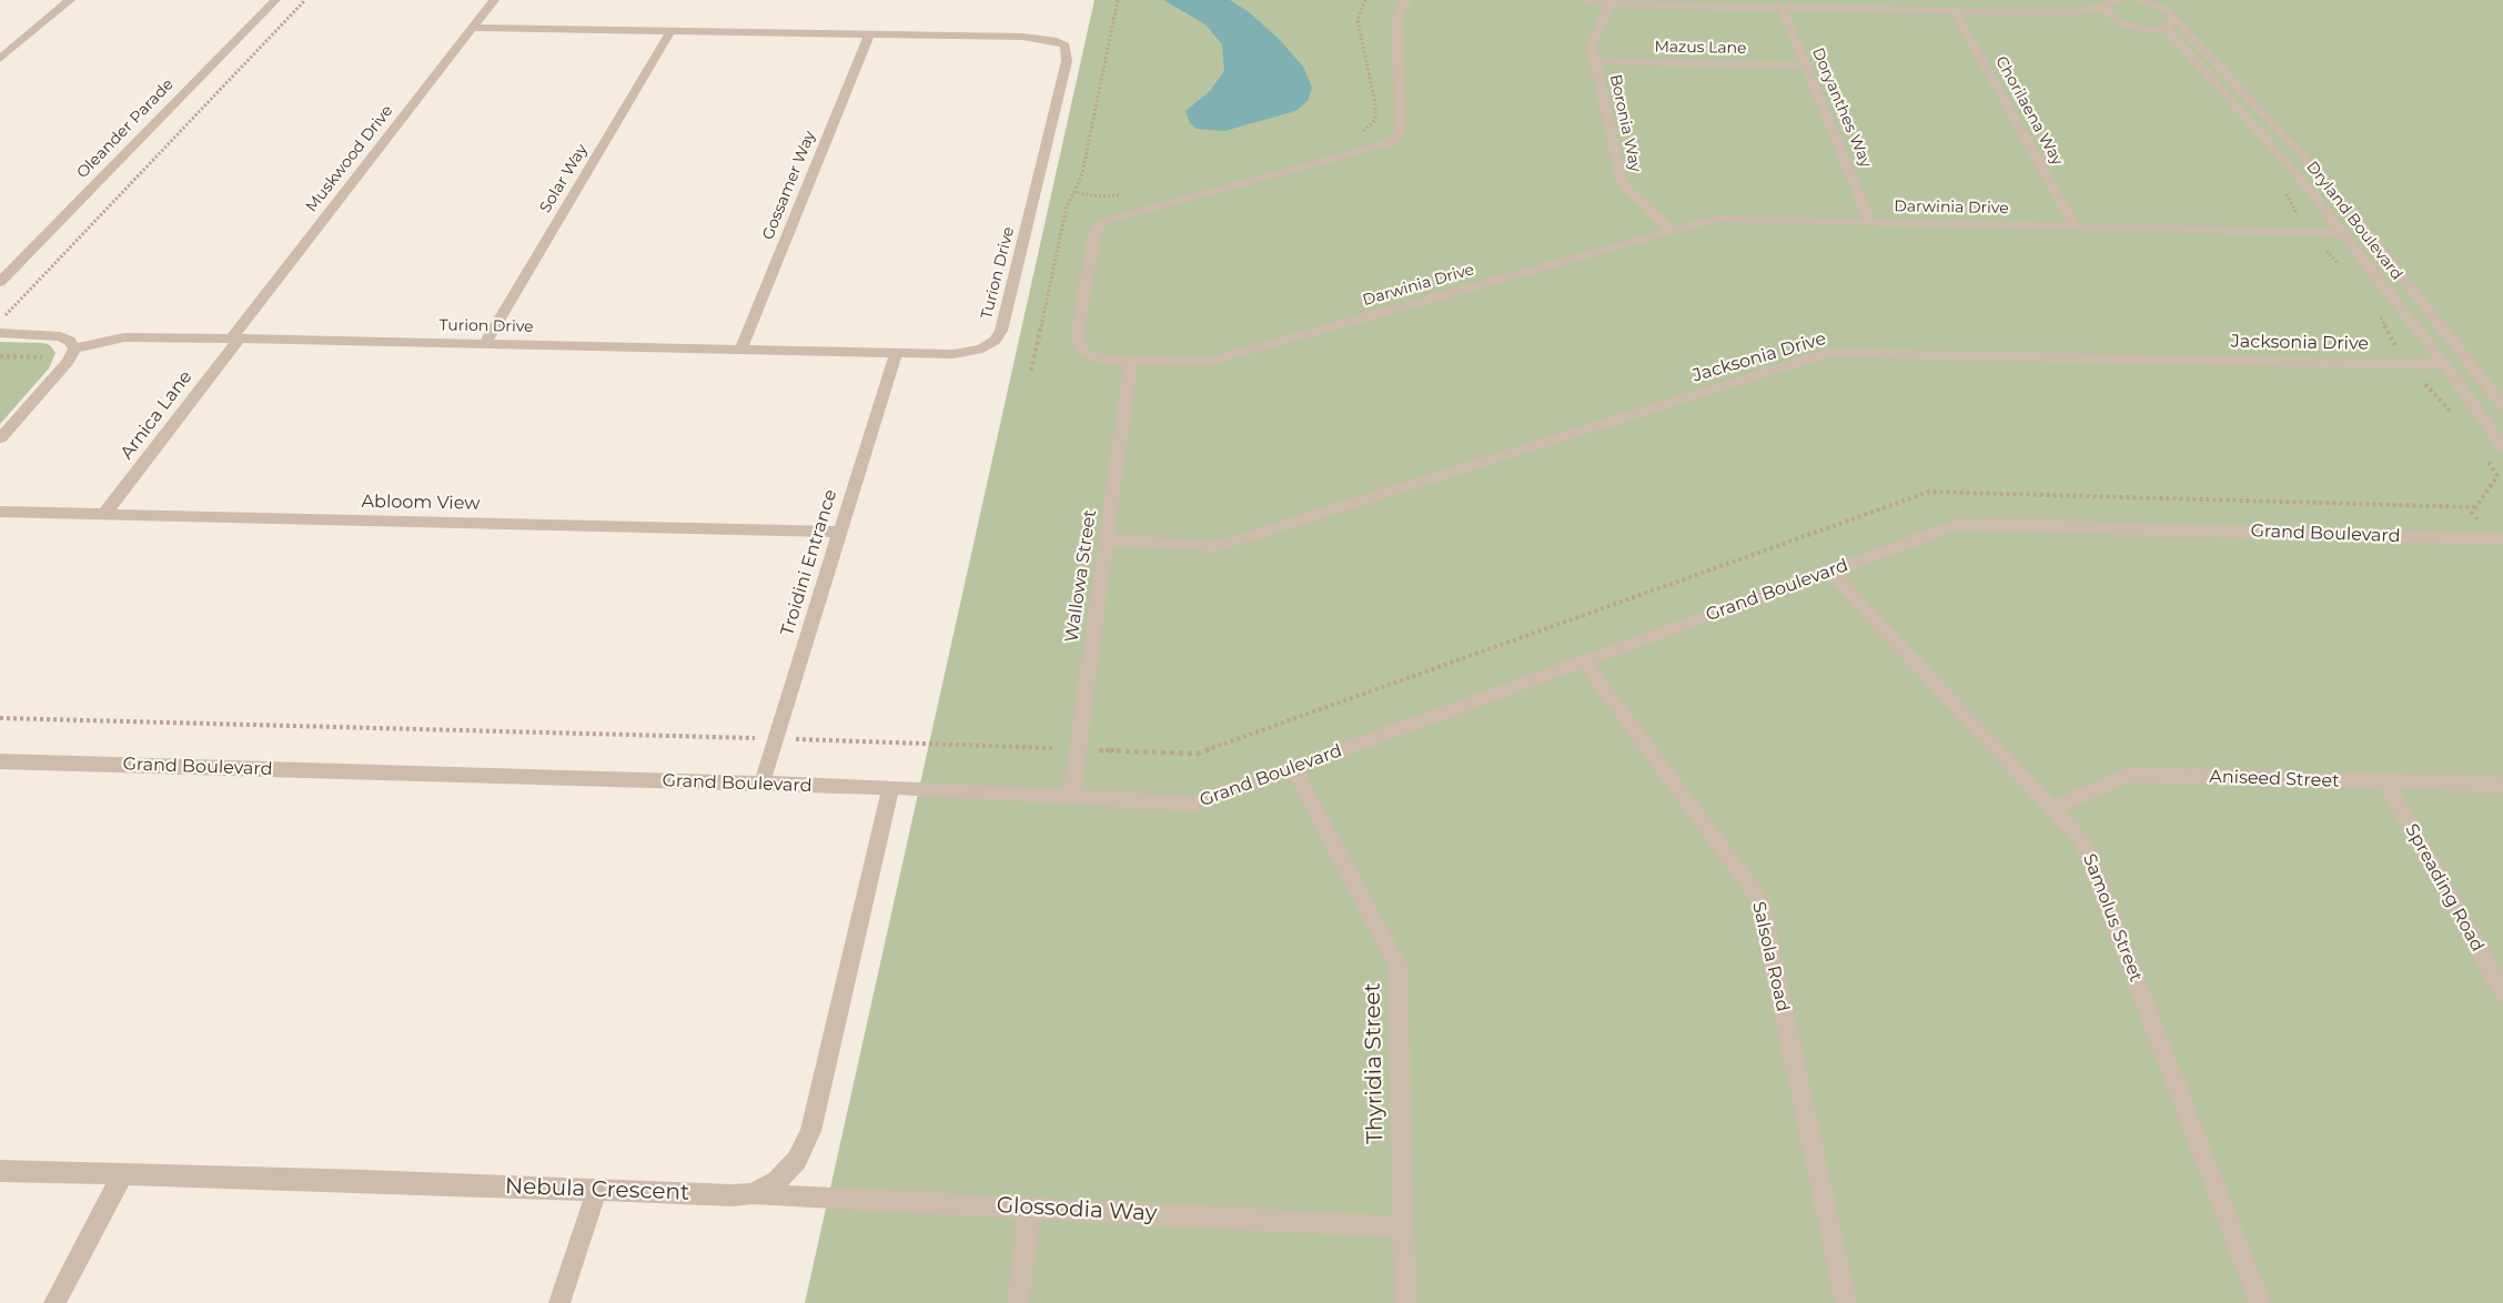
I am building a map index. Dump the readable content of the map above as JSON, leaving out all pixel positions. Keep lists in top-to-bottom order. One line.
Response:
{"streets":{"street":["Mazus Lane","Doryanthes Way","Chorilaena Way","Boronia Way","Oleander Parade","Muskwood Drive","Solar Way","Gossamer Way","Darwinia Drive","Dryland Boulevard","Turion Drive","Jacksonia Drive","Arnica Lane","Abloom View","Grand Boulevard","Troidini Entrance","Wallowa Street","Aniseed Street","Spreading Road","Samolus Street","Salsola Road","Thyridia Street","Nebula Crescent","Glossodia Way"]},"crossings":[["Mazus Lane","Doryanthes Way"],["Mazus Lane","Boronia Way"],["Doryanthes Way","Darwinia Drive"],["Chorilaena Way","Darwinia Drive"],["Boronia Way","Darwinia Drive"],["Muskwood Drive","Turion Drive"],["Muskwood Drive","Arnica Lane"],["Solar Way","Turion Drive"],["Gossamer Way","Turion Drive"],["Darwinia Drive","Dryland Boulevard"],["Darwinia Drive","Wallowa Street"],["Dryland Boulevard","Jacksonia Drive"],["Turion Drive","Arnica Lane"],["Turion Drive","Troidini Entrance"],["Jacksonia Drive","Wallowa Street"],["Arnica Lane","Abloom View"],["Abloom View","Troidini Entrance"],["Grand Boulevard","Troidini Entrance"],["Grand Boulevard","Wallowa Street"],["Grand Boulevard","Samolus Street"],["Grand Boulevard","Salsola Road"],["Grand Boulevard","Thyridia Street"],["Aniseed Street","Spreading Road"],["Aniseed Street","Samolus Street"],["Thyridia Street","Glossodia Way"],["Nebula Crescent","Glossodia Way"]]}
